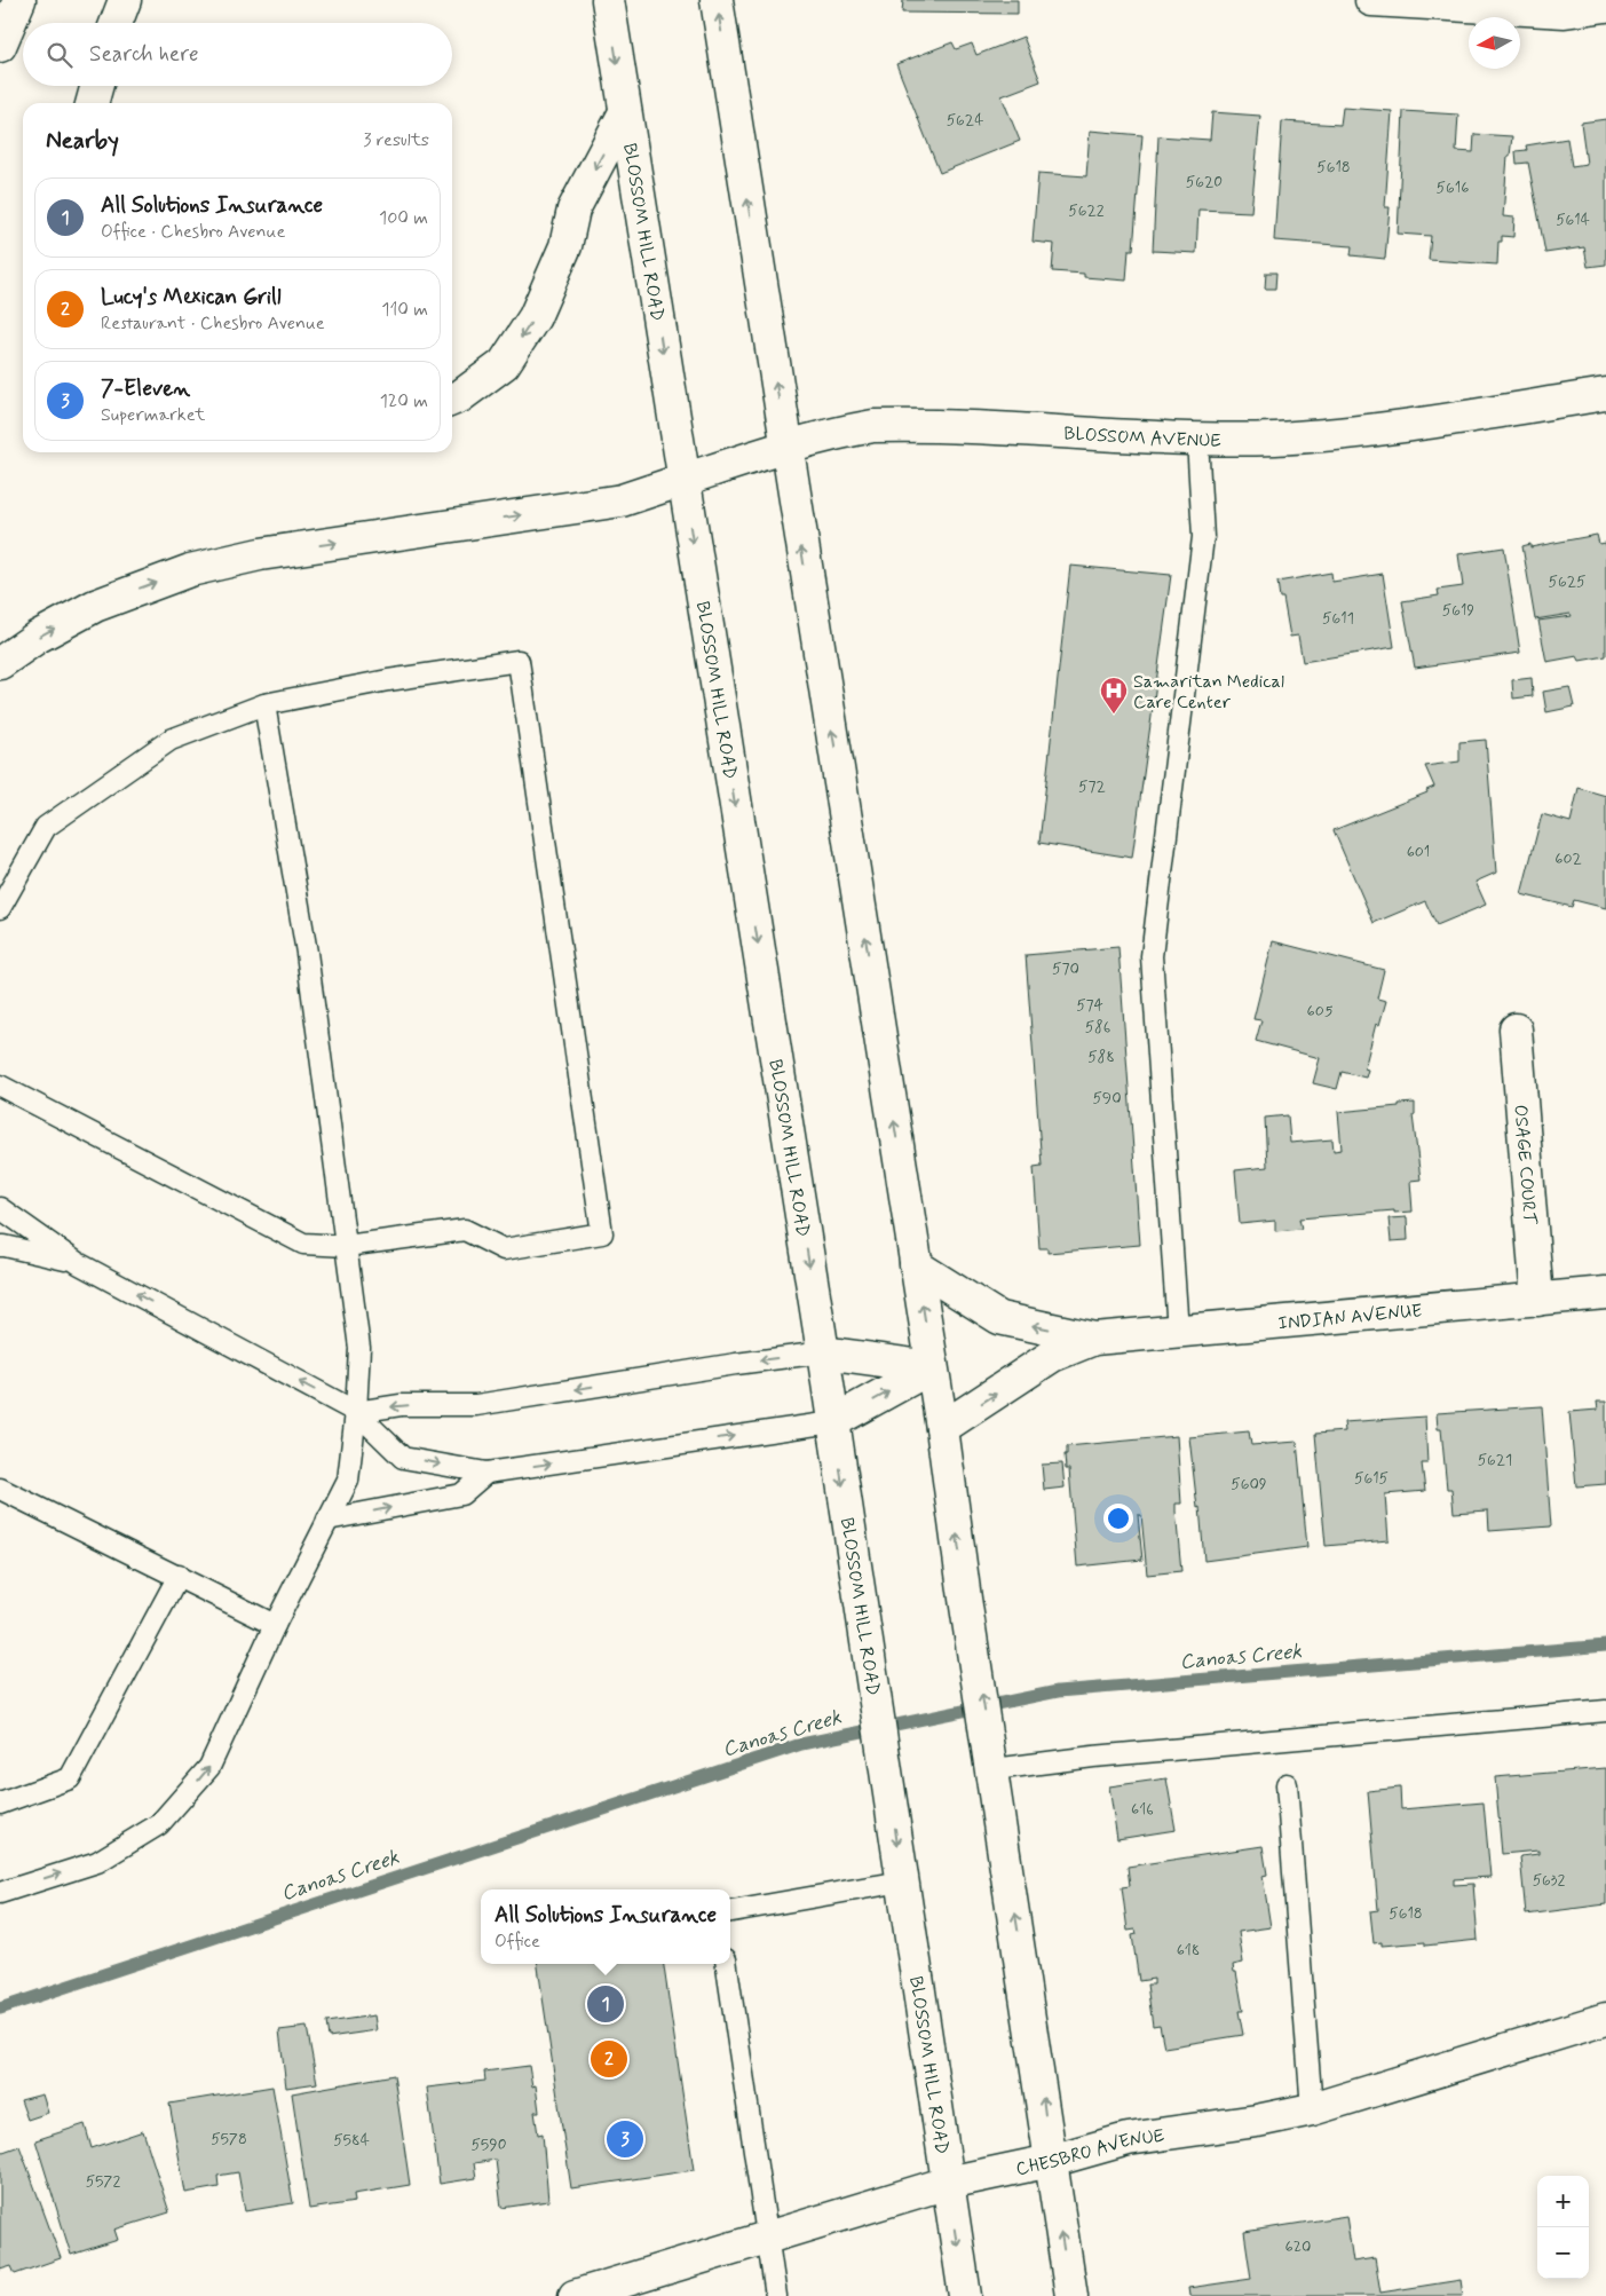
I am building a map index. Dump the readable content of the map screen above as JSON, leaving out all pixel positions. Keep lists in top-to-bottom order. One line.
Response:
{"streets":{"main road":["BLOSSOM HILL ROAD","BLOSSOM AVENUE","OSAGE COURT","INDIAN AVENUE","CHESBRO AVENUE"]},"crossings":[["BLOSSOM HILL ROAD","BLOSSOM AVENUE"],["BLOSSOM HILL ROAD","CHESBRO AVENUE"],["OSAGE COURT","INDIAN AVENUE"]],"one_way":["BLOSSOM AVENUE"],"water":["Canoas Creek"],"places":{"hospital":["Samaritan Medical Care Center"]},"house_numbers":["5624","5618","5620","5616","5622","5614","5625","5619","5611","572","601","602","570","574","605","586","588","590","5621","5615","5609","616","5632","5618","618","5578","5584","5590","5572","620"],"north":"left","page":{"search":"Search here","heading":["Nearby","3 results"],"list":[{"mark":"1","name":"All Solutions Insurance","note":"Office · Chesbro Avenue","value":"100 m"},{"mark":"2","name":"Lucy's Mexican Grill","note":"Restaurant · Chesbro Avenue","value":"110 m"},{"mark":"3","name":"7-Eleven","note":"Supermarket","value":"120 m"}],"popup":["All Solutions Insurance","Office"],"pins":["1","2","3"],"map_buttons":["+","−"]}}
